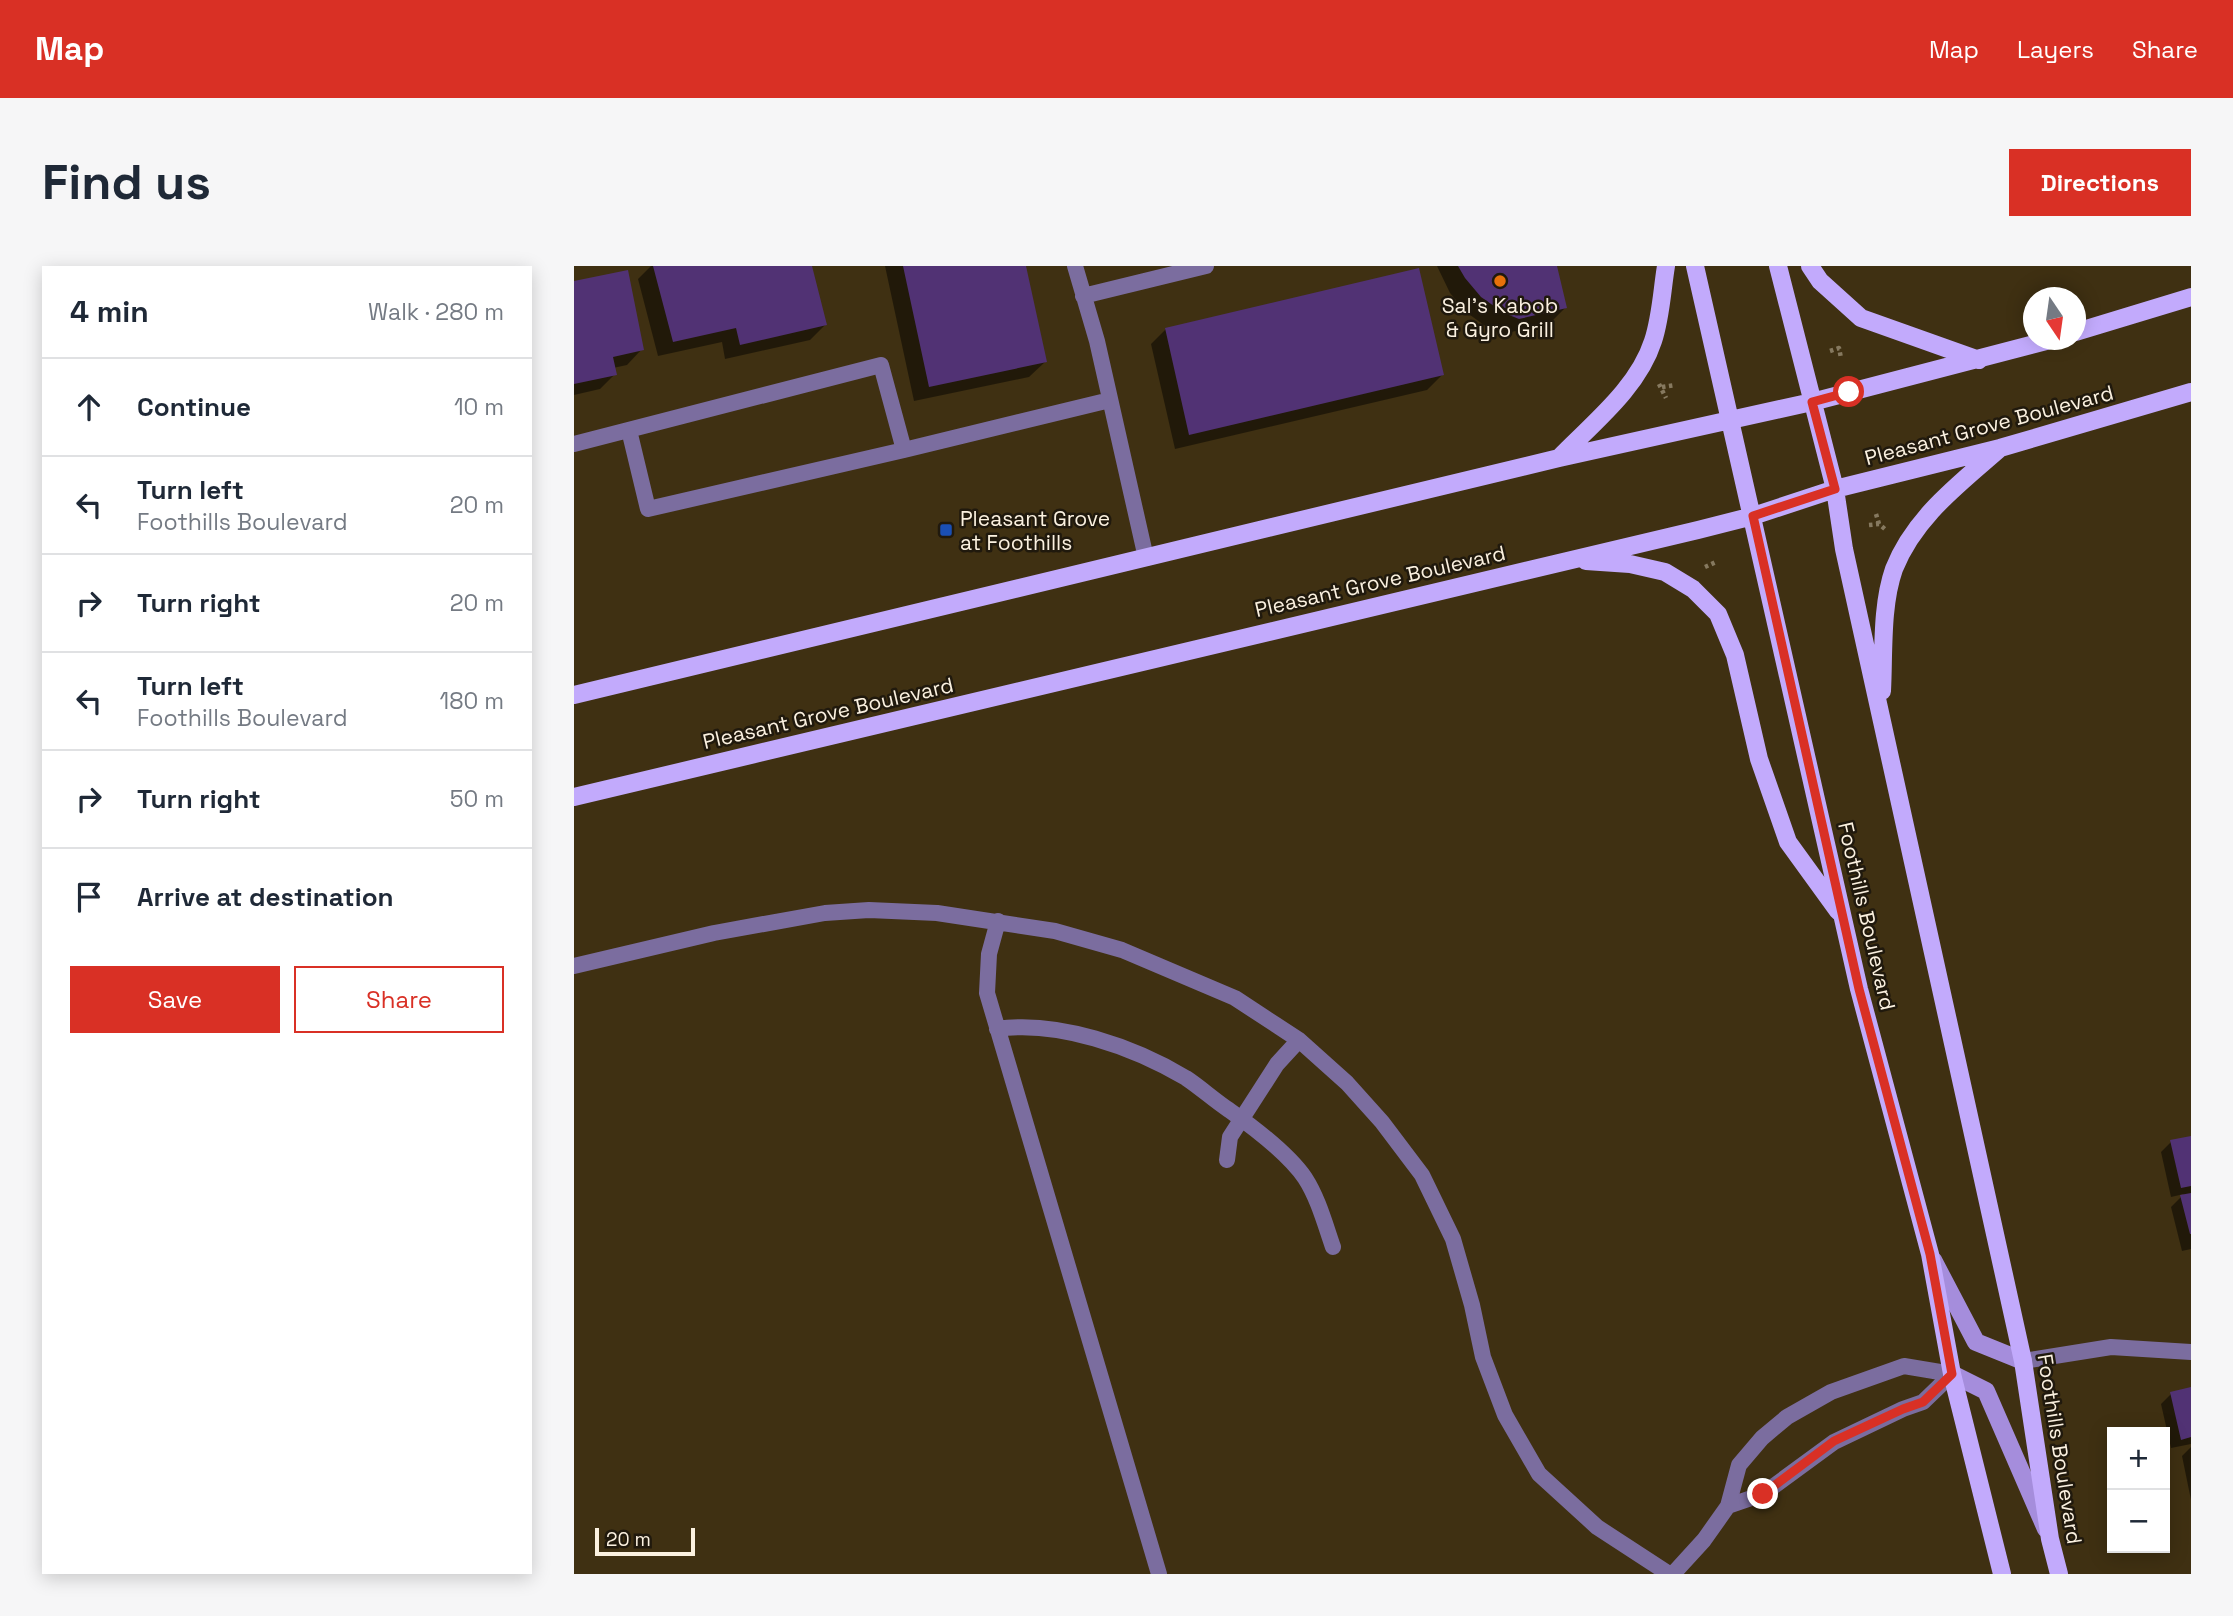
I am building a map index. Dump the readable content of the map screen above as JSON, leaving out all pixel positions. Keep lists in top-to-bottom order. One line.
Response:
{"streets":{"main road":["Pleasant Grove Boulevard","Foothills Boulevard"]},"crossings":[["Pleasant Grove Boulevard","Foothills Boulevard"]],"places":{"other":["Sal's Kabob & Gyro Grill"],"transit":["Pleasant Grove at Foothills"]},"scale_bar":"20 m","north":"bottom","page":{"header":"Map","nav":["Map","Layers","Share"],"buttons":["Directions",["Save","Share"]],"title":"Find us","heading":["4 min","Walk · 280 m"],"list":[["Continue","10 m"],["Turn left","Foothills Boulevard","20 m"],["Turn right","20 m"],["Turn left","Foothills Boulevard","180 m"],["Turn right","50 m"],"Arrive at destination"],"map_buttons":["+","−"],"scale":"20 m"}}
